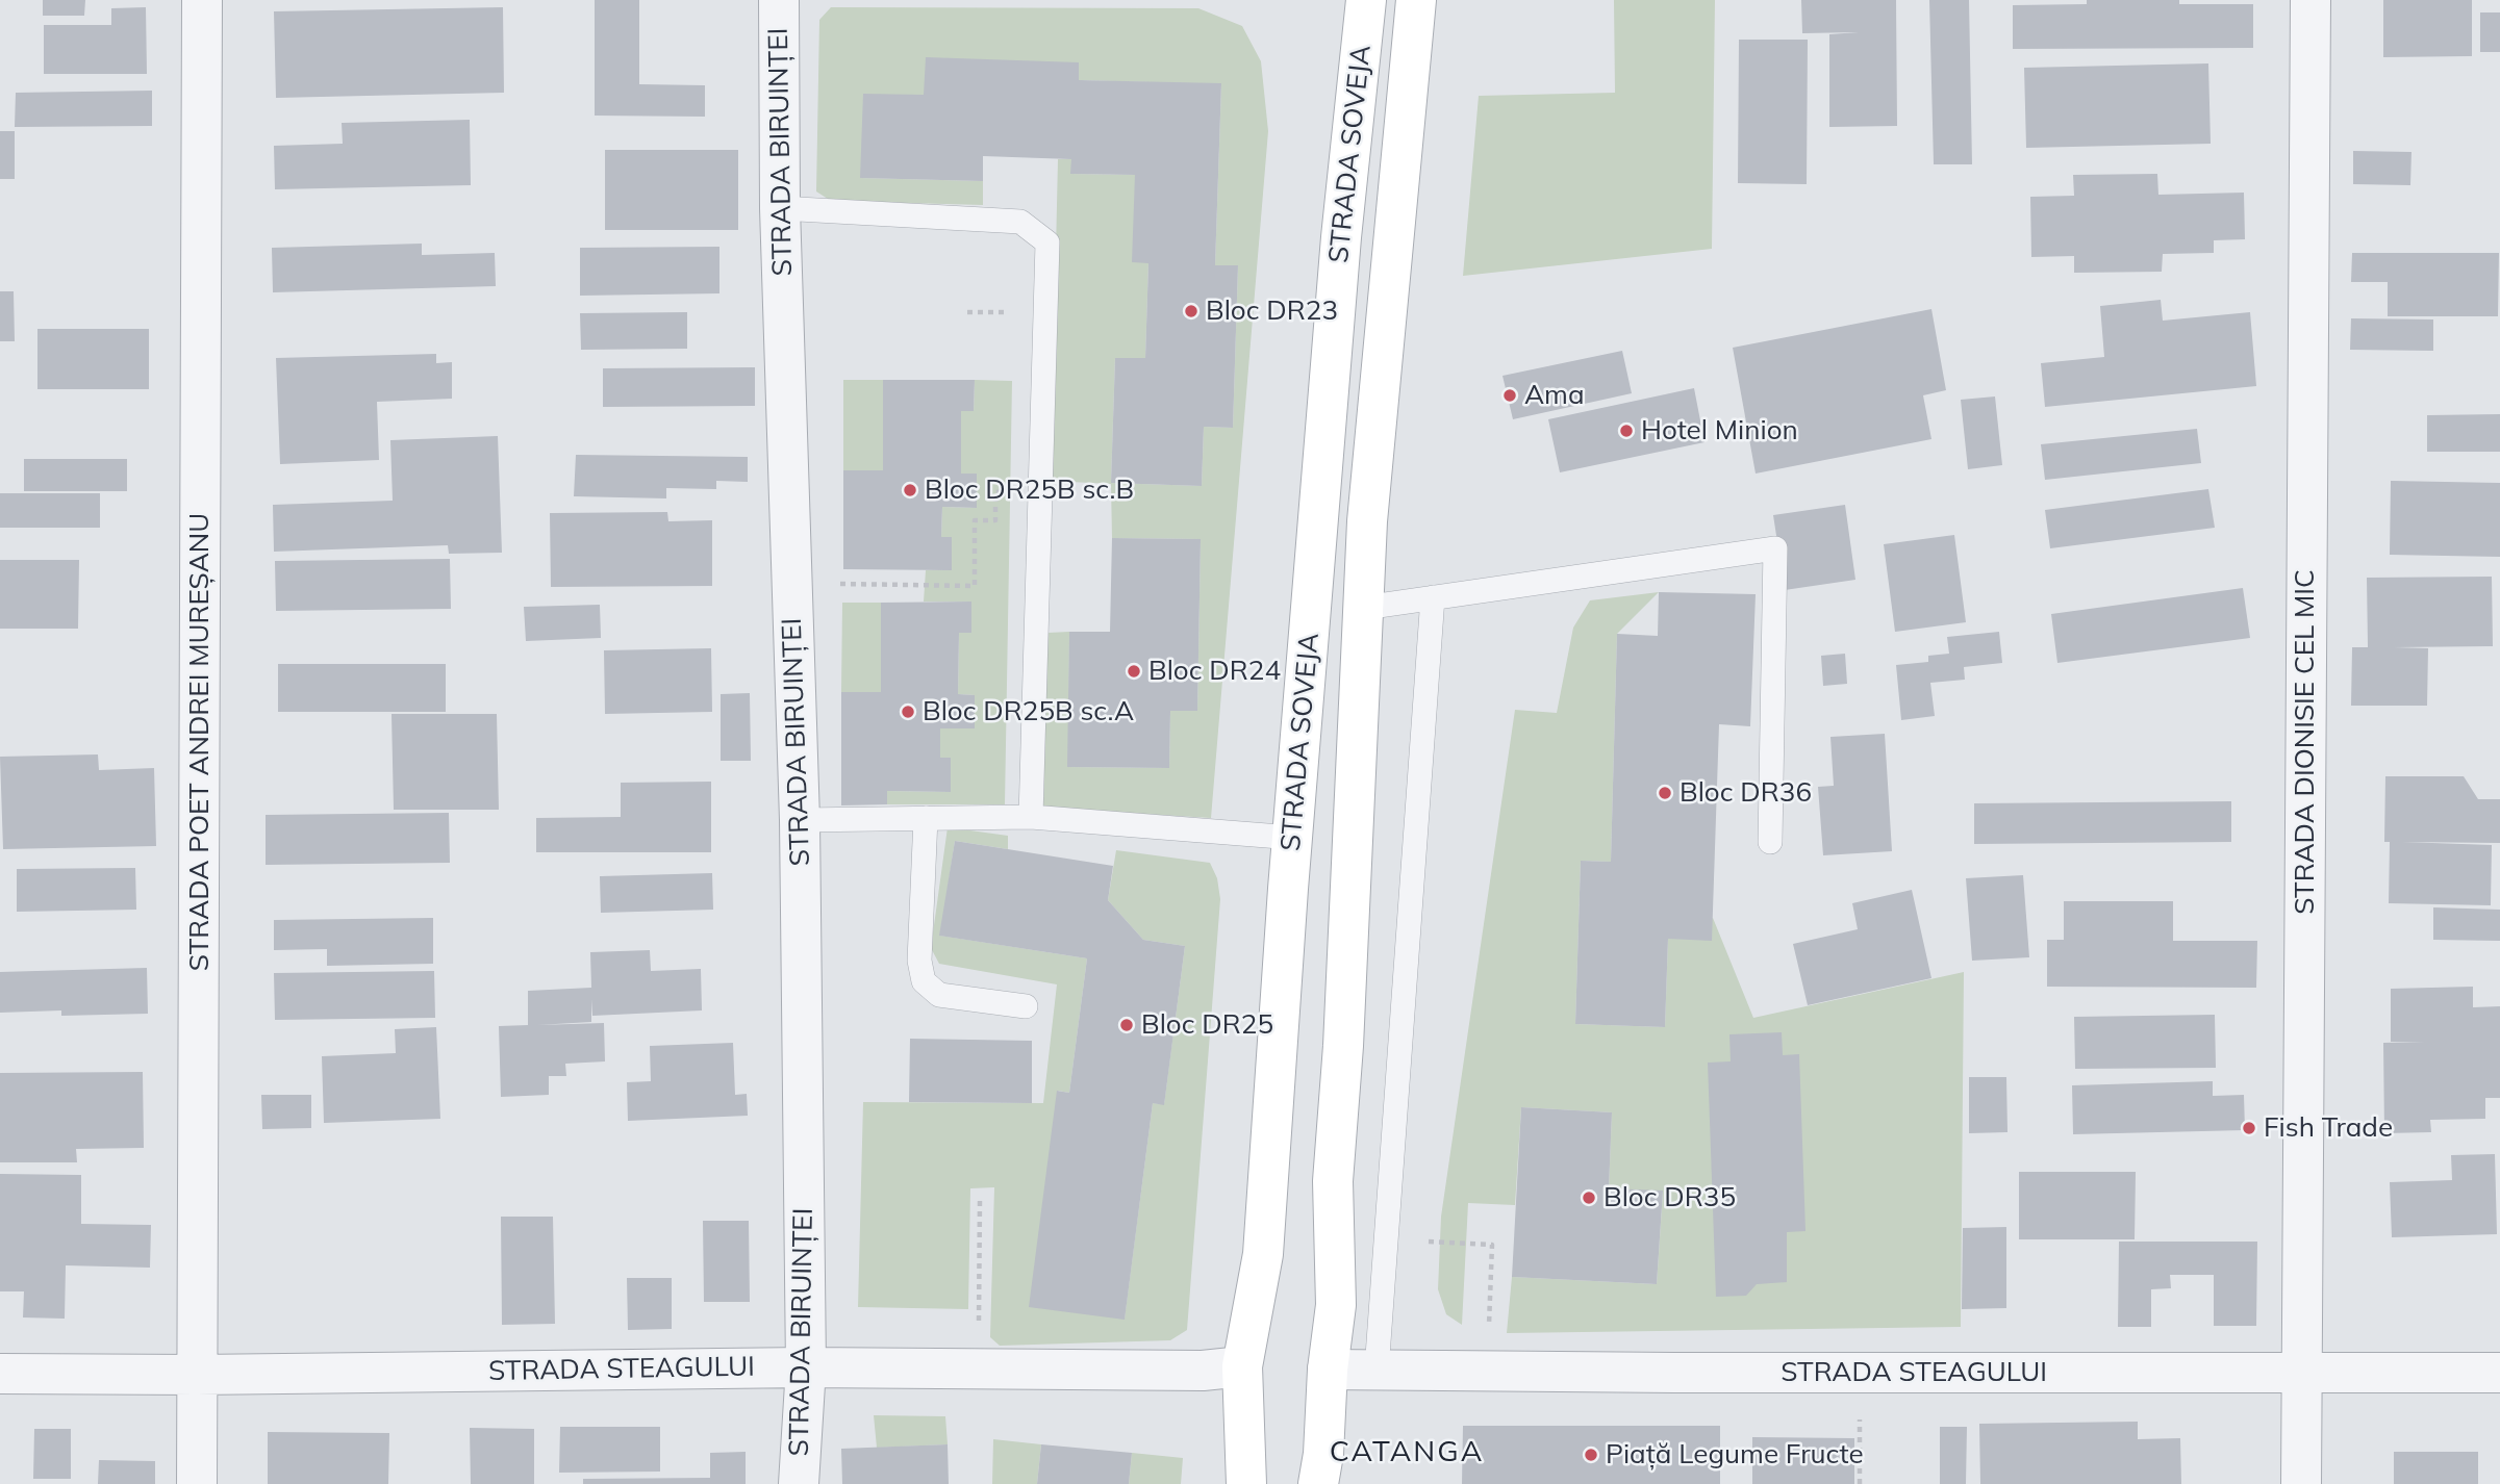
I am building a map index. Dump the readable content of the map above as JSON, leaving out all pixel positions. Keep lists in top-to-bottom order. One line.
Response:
{"streets":{"main road":["STRADA SOVEJA"],"street":["STRADA BIRUINȚEI","STRADA POET ANDREI MUREȘANU","STRADA DIONISIE CEL MIC","STRADA STEAGULUI"]},"crossings":[["STRADA BIRUINȚEI","STRADA STEAGULUI"],["STRADA SOVEJA","STRADA STEAGULUI"],["STRADA POET ANDREI MUREȘANU","STRADA STEAGULUI"],["STRADA DIONISIE CEL MIC","STRADA STEAGULUI"]],"districts":["CATANGA"],"places":["Bloc DR23","Ama","Hotel Minion","Bloc DR25B sc.B","Bloc DR24","Bloc DR25B sc.A","Bloc DR36","Bloc DR25","Fish Trade","Bloc DR35","Piață Legume Fructe"]}
